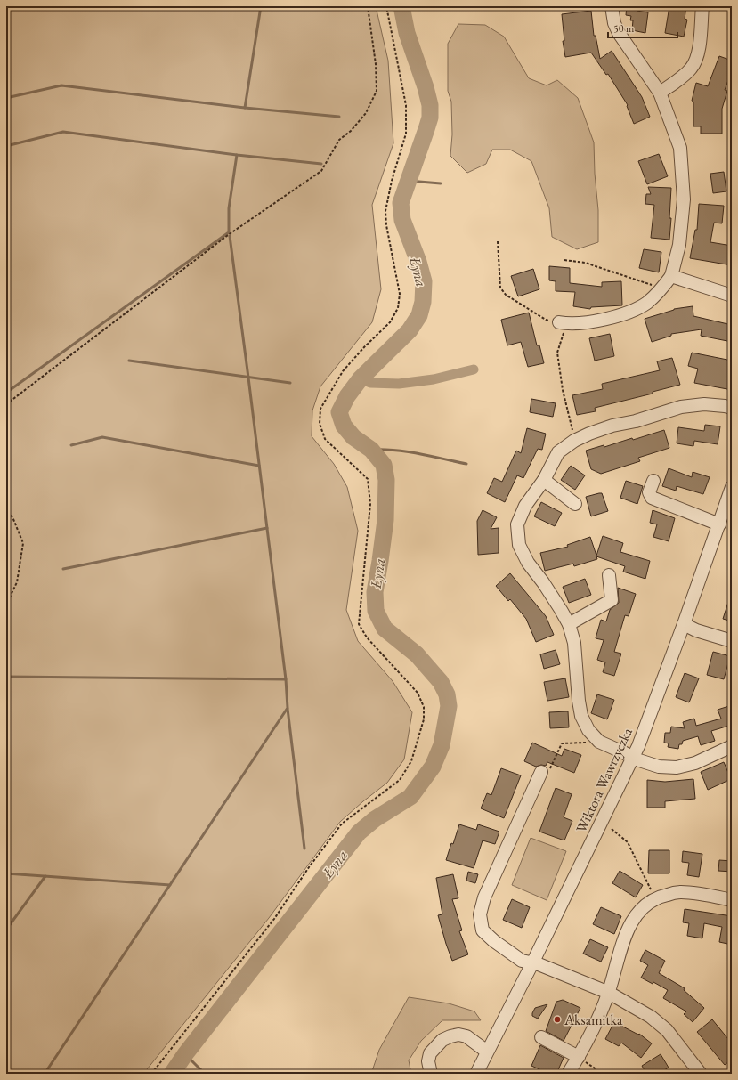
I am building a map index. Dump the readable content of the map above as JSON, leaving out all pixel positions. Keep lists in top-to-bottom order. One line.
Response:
{"streets":{"street":["Wiktora Wawrzyczka"]},"water":["Łyna"],"places":["Aksamitka"],"scale_bar":"50 m"}
